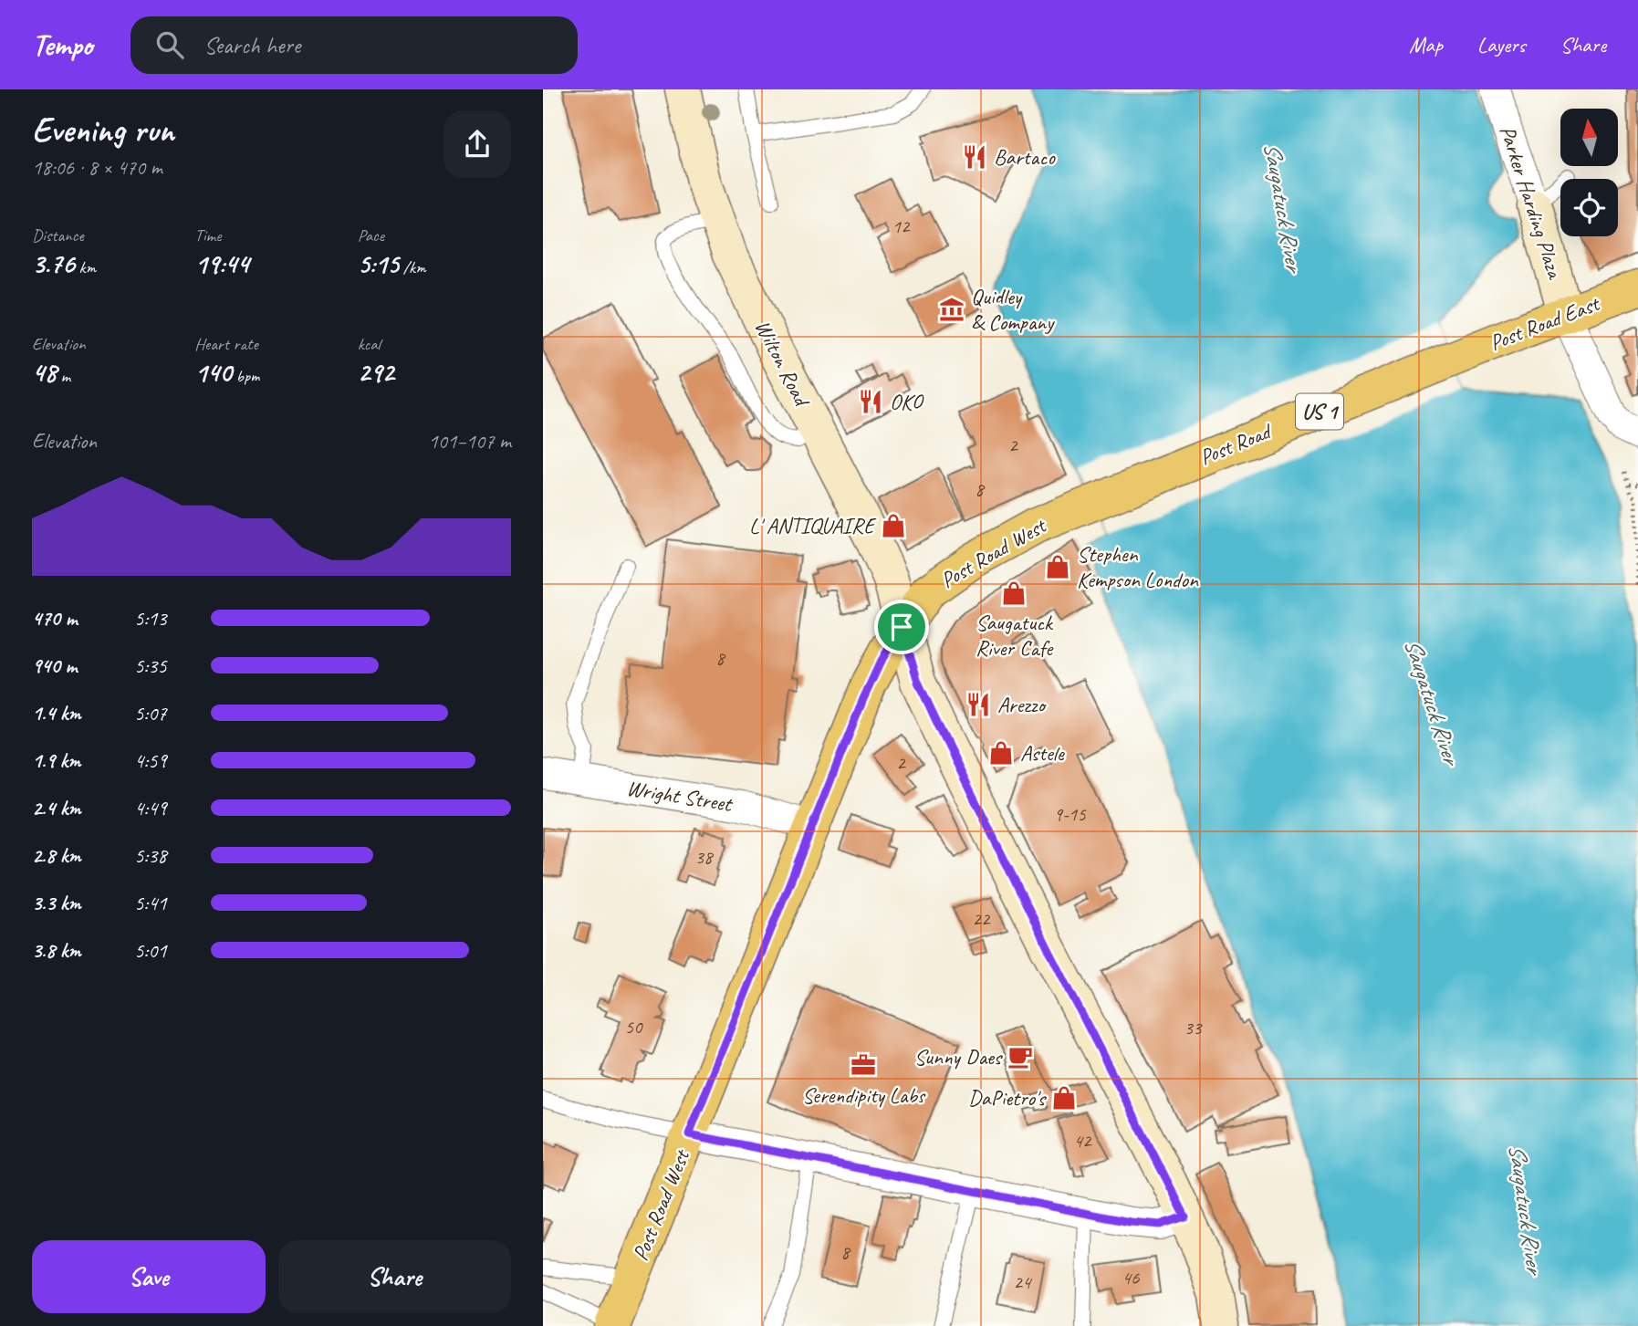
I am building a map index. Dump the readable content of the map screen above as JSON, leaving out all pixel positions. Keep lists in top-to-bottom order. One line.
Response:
{"streets":{"main road":["Parker Harding Plaza","Post Road East","Wilton Road","US 1","Post Road","Post Road West"],"street":["Wright Street"]},"crossings":[["Parker Harding Plaza","Post Road East"],["Post Road East","Post Road"],["Wilton Road","Post Road West"],["Post Road","Post Road West"],["Post Road West","Wright Street"]],"water":["Saugatuck River"],"places":{"restaurant":["Bartaco","OKO","Arezzo"],"museum":["Quidley & Company"],"shop":["L' ANTIQUAIRE","Stephen Kempson London","Saugatuck River Cafe","Astele","DaPietro's"],"cafe":["Sunny Daes"],"office":["Serendipity Labs"]},"house_numbers":["12","2","8","8","2","9-15","38","22","50","33","42","8","46","24"],"north":"top","page":{"header":"Tempo","search":"Search here","nav":["Map","Layers","Share"],"heading":["Evening run","18:06 · 8 × 470 m"],"stats":[["Distance","3.76 km"],["Time","19:44"],["Pace","5:15 /km"],["Elevation","48 m"],["Heart rate","140 bpm"],["kcal","292"]],"chart":["Elevation","101–107 m"],"list":[{"name":"470 m","note":"5:13"},{"name":"940 m","note":"5:35"},{"name":"1.4 km","note":"5:07"},{"name":"1.9 km","note":"4:59"},{"name":"2.4 km","note":"4:49"},{"name":"2.8 km","note":"5:38"},{"name":"3.3 km","note":"5:41"},{"name":"3.8 km","note":"5:01"}],"buttons":["Save","Share"]}}
